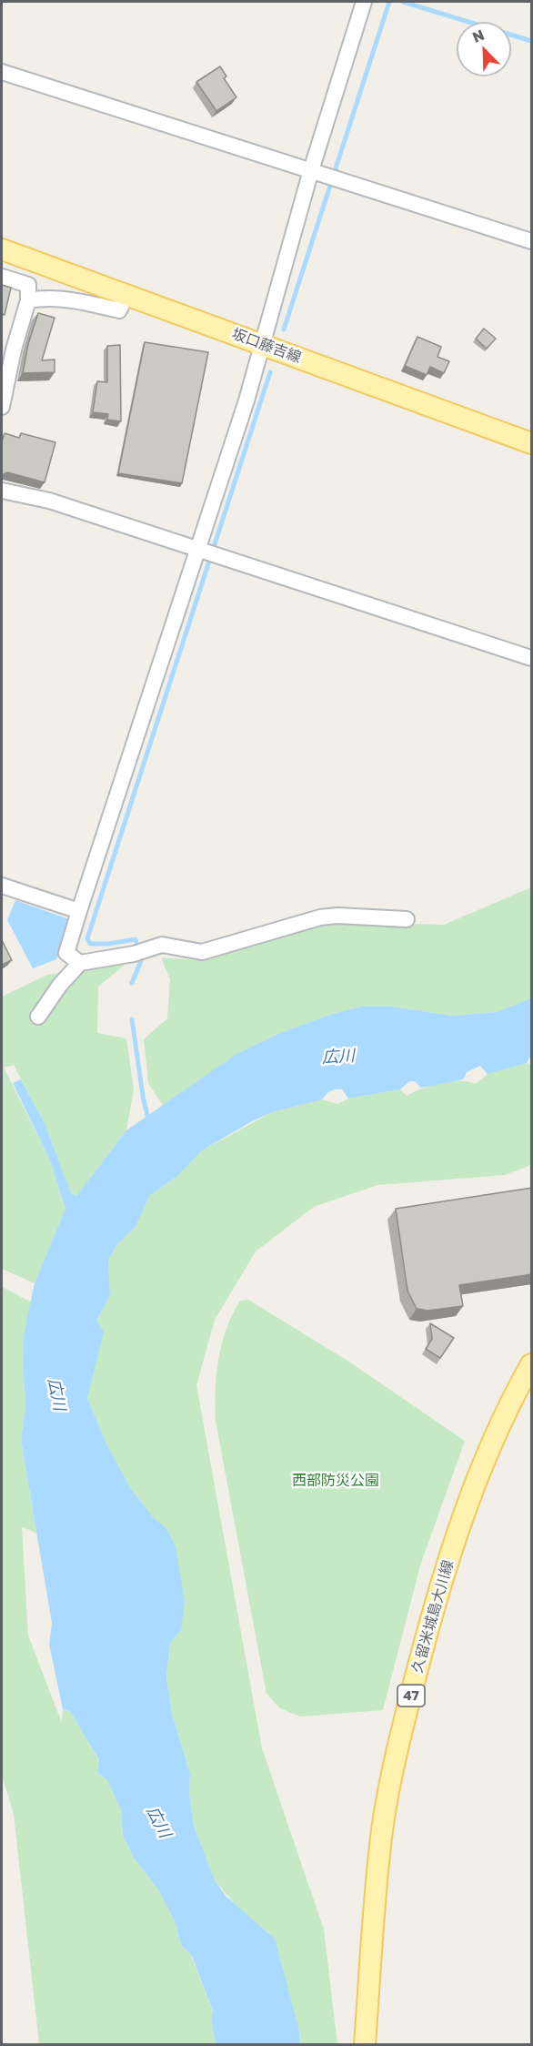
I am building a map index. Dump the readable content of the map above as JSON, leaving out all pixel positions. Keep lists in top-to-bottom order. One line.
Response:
{"streets":{"main road":["坂口藤吉線","久留米城島大川線","47"]},"water":["広川"],"parks":["西部防災公園"],"north":"top left"}
